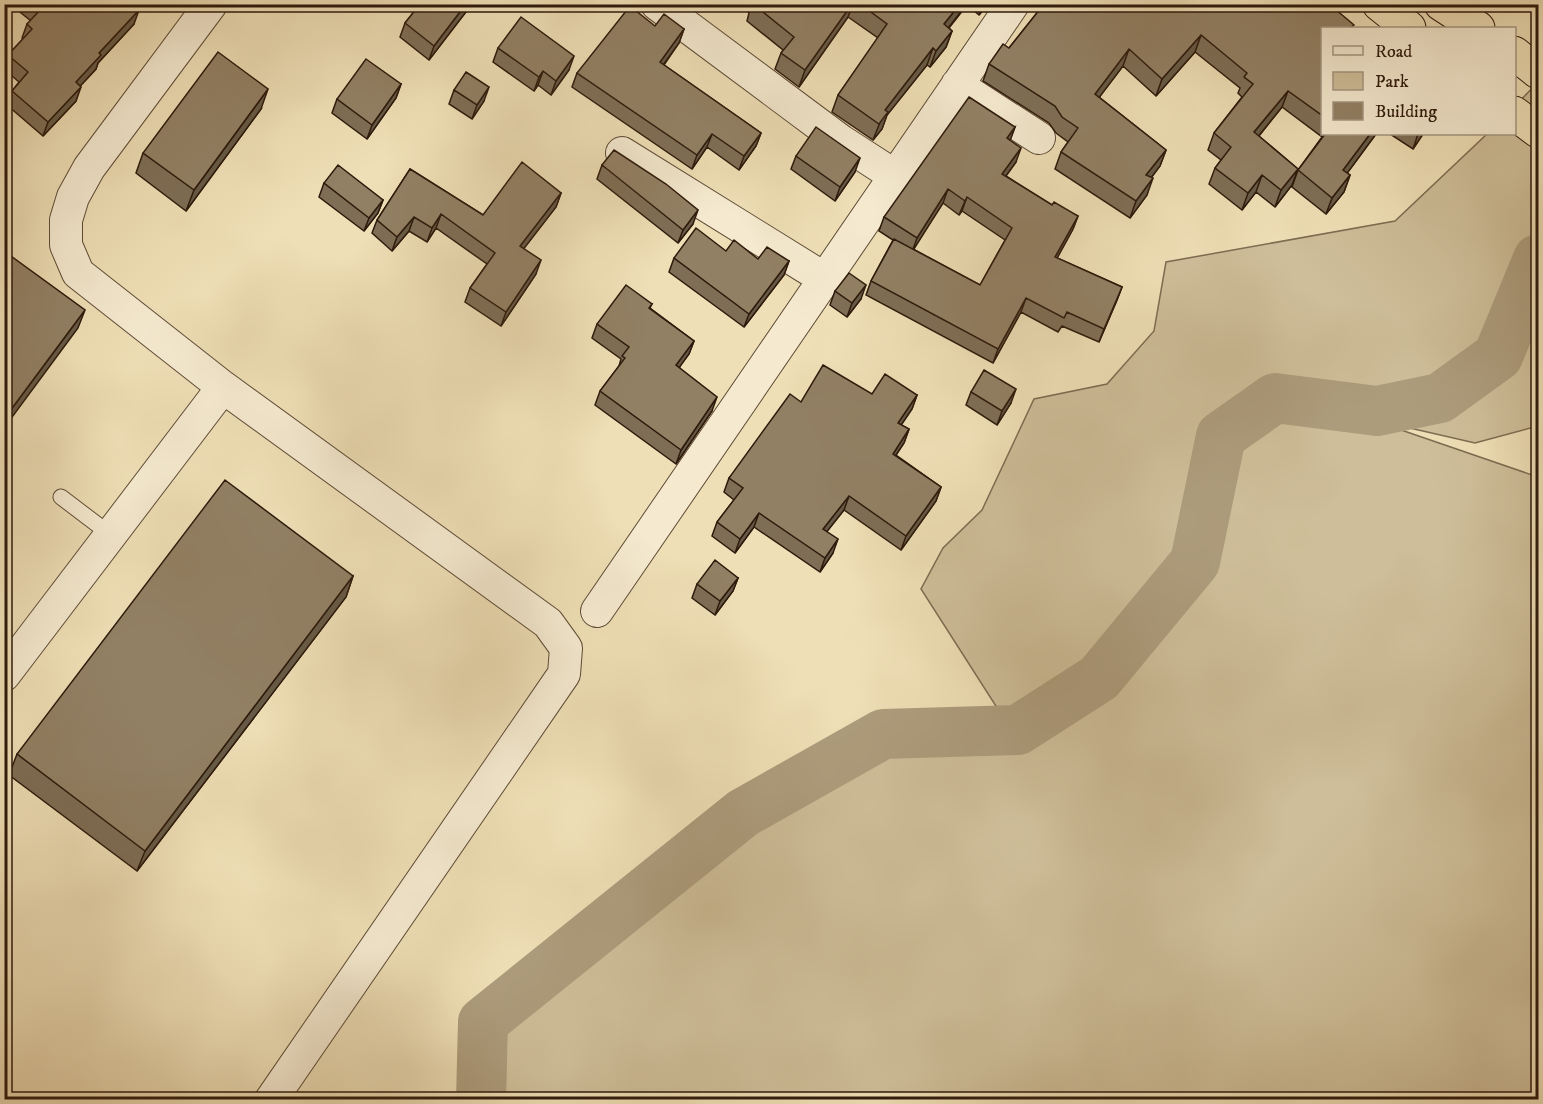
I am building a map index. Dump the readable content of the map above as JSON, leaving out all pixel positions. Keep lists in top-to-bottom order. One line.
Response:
{"legend":["Road","Park","Building"]}
